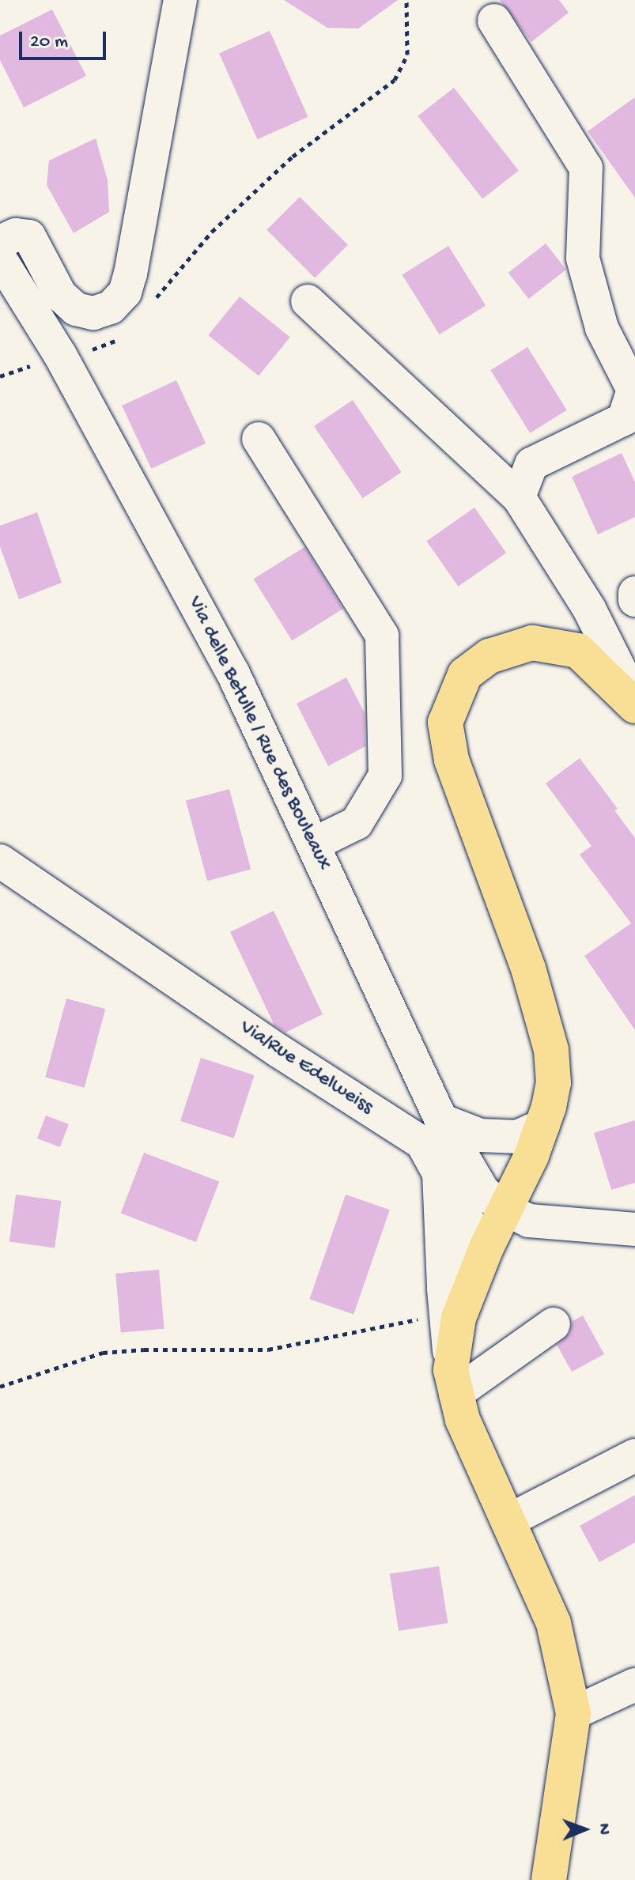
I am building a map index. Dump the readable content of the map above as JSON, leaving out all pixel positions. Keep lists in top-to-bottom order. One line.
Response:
{"streets":{"street":["Via delle Betulle / Rue des Bouleaux","Via/Rue Edelweiss"]},"scale_bar":"20 m","north":"right"}
